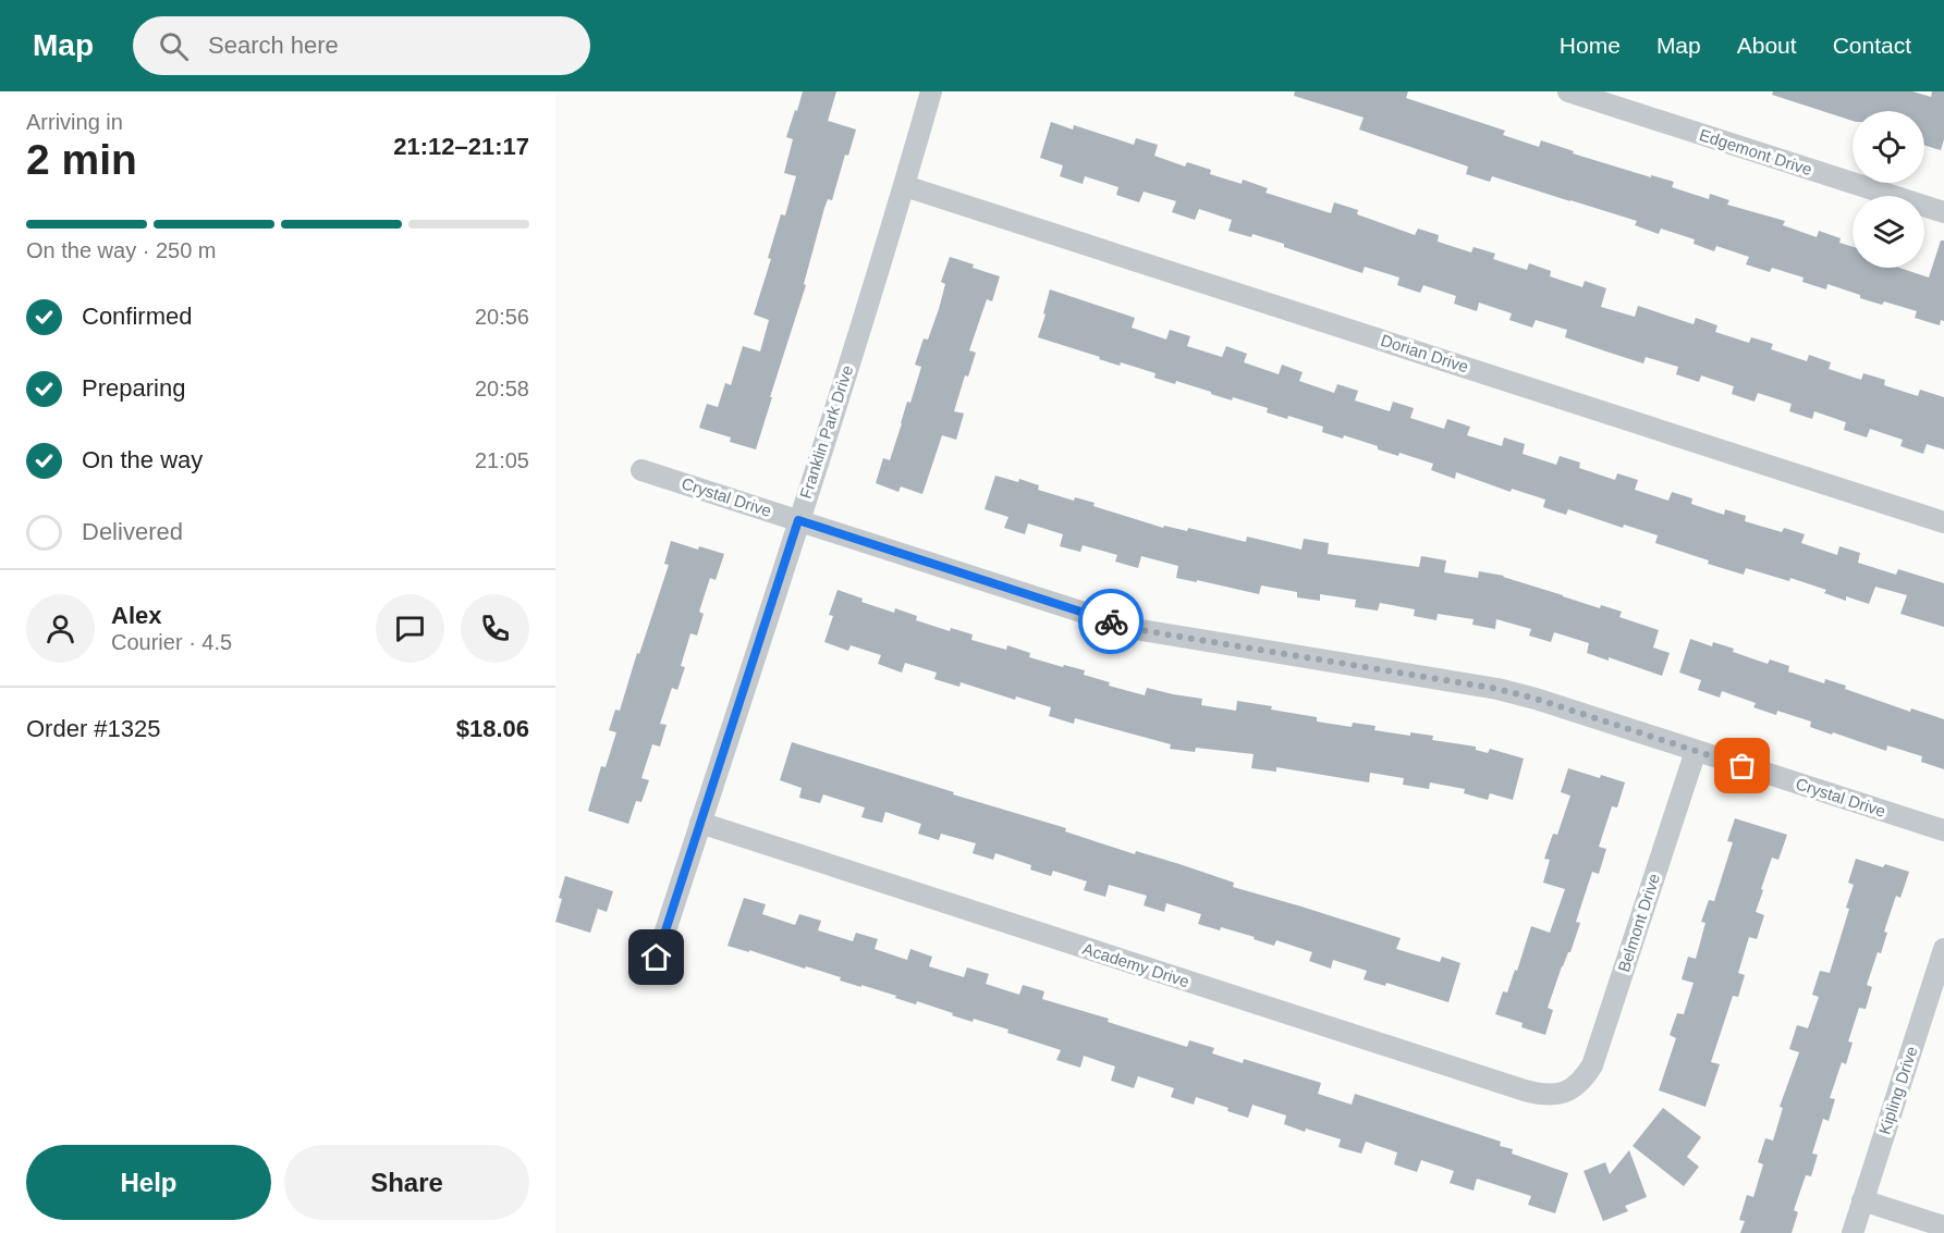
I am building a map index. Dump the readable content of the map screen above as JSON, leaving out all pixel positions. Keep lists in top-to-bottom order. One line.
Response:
{"streets":{"street":["Edgemont Drive","Dorian Drive","Franklin Park Drive","Crystal Drive","Belmont Drive","Academy Drive","Kipling Drive"]},"crossings":[["Dorian Drive","Franklin Park Drive"],["Franklin Park Drive","Crystal Drive"],["Franklin Park Drive","Academy Drive"],["Crystal Drive","Belmont Drive"],["Belmont Drive","Academy Drive"]],"page":{"header":"Map","search":"Search here","nav":["Home","Map","About","Contact"],"heading":["2 min","Arriving in","21:12–21:17"],"panel":["Alex","Courier · 4.5","Order #1325","$18.06"],"bar":"On the way · 250 m","list":[["Confirmed","20:56"],["Preparing","20:58"],["On the way","21:05"],"Delivered"],"buttons":["Help","Share"]}}
